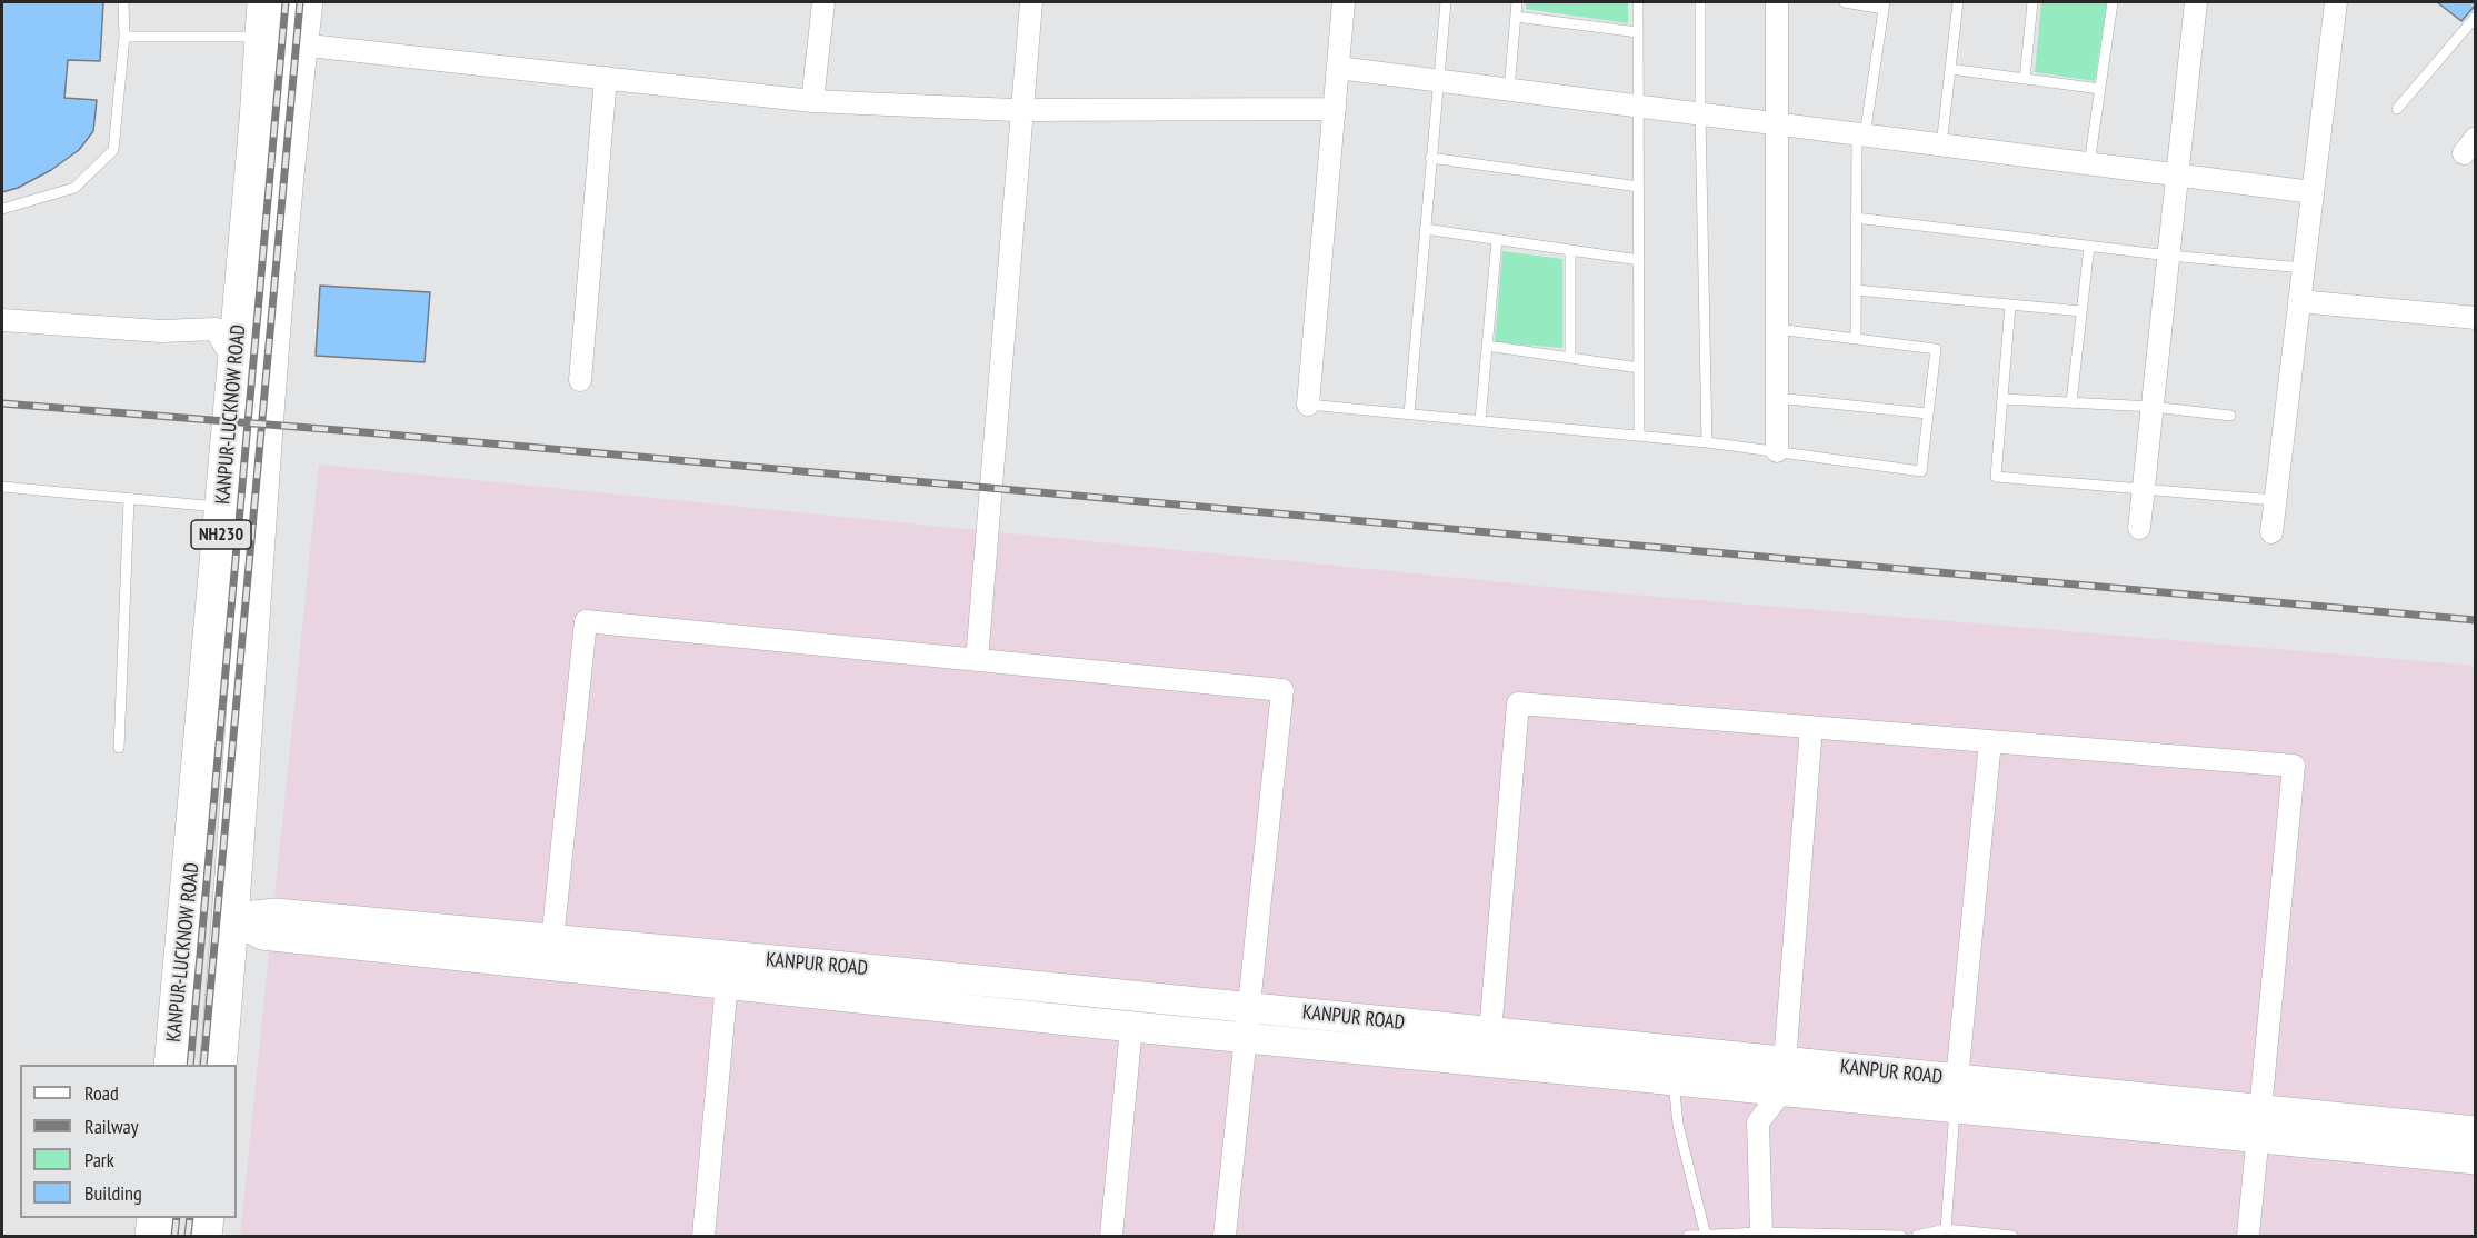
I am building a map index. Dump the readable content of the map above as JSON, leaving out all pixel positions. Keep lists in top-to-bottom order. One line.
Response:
{"streets":{"highway":["KANPUR-LUCKNOW ROAD","NH230"],"street":["KANPUR ROAD"]},"crossings":[["KANPUR-LUCKNOW ROAD","KANPUR ROAD"]],"legend":["Road","Railway","Park","Building"]}
